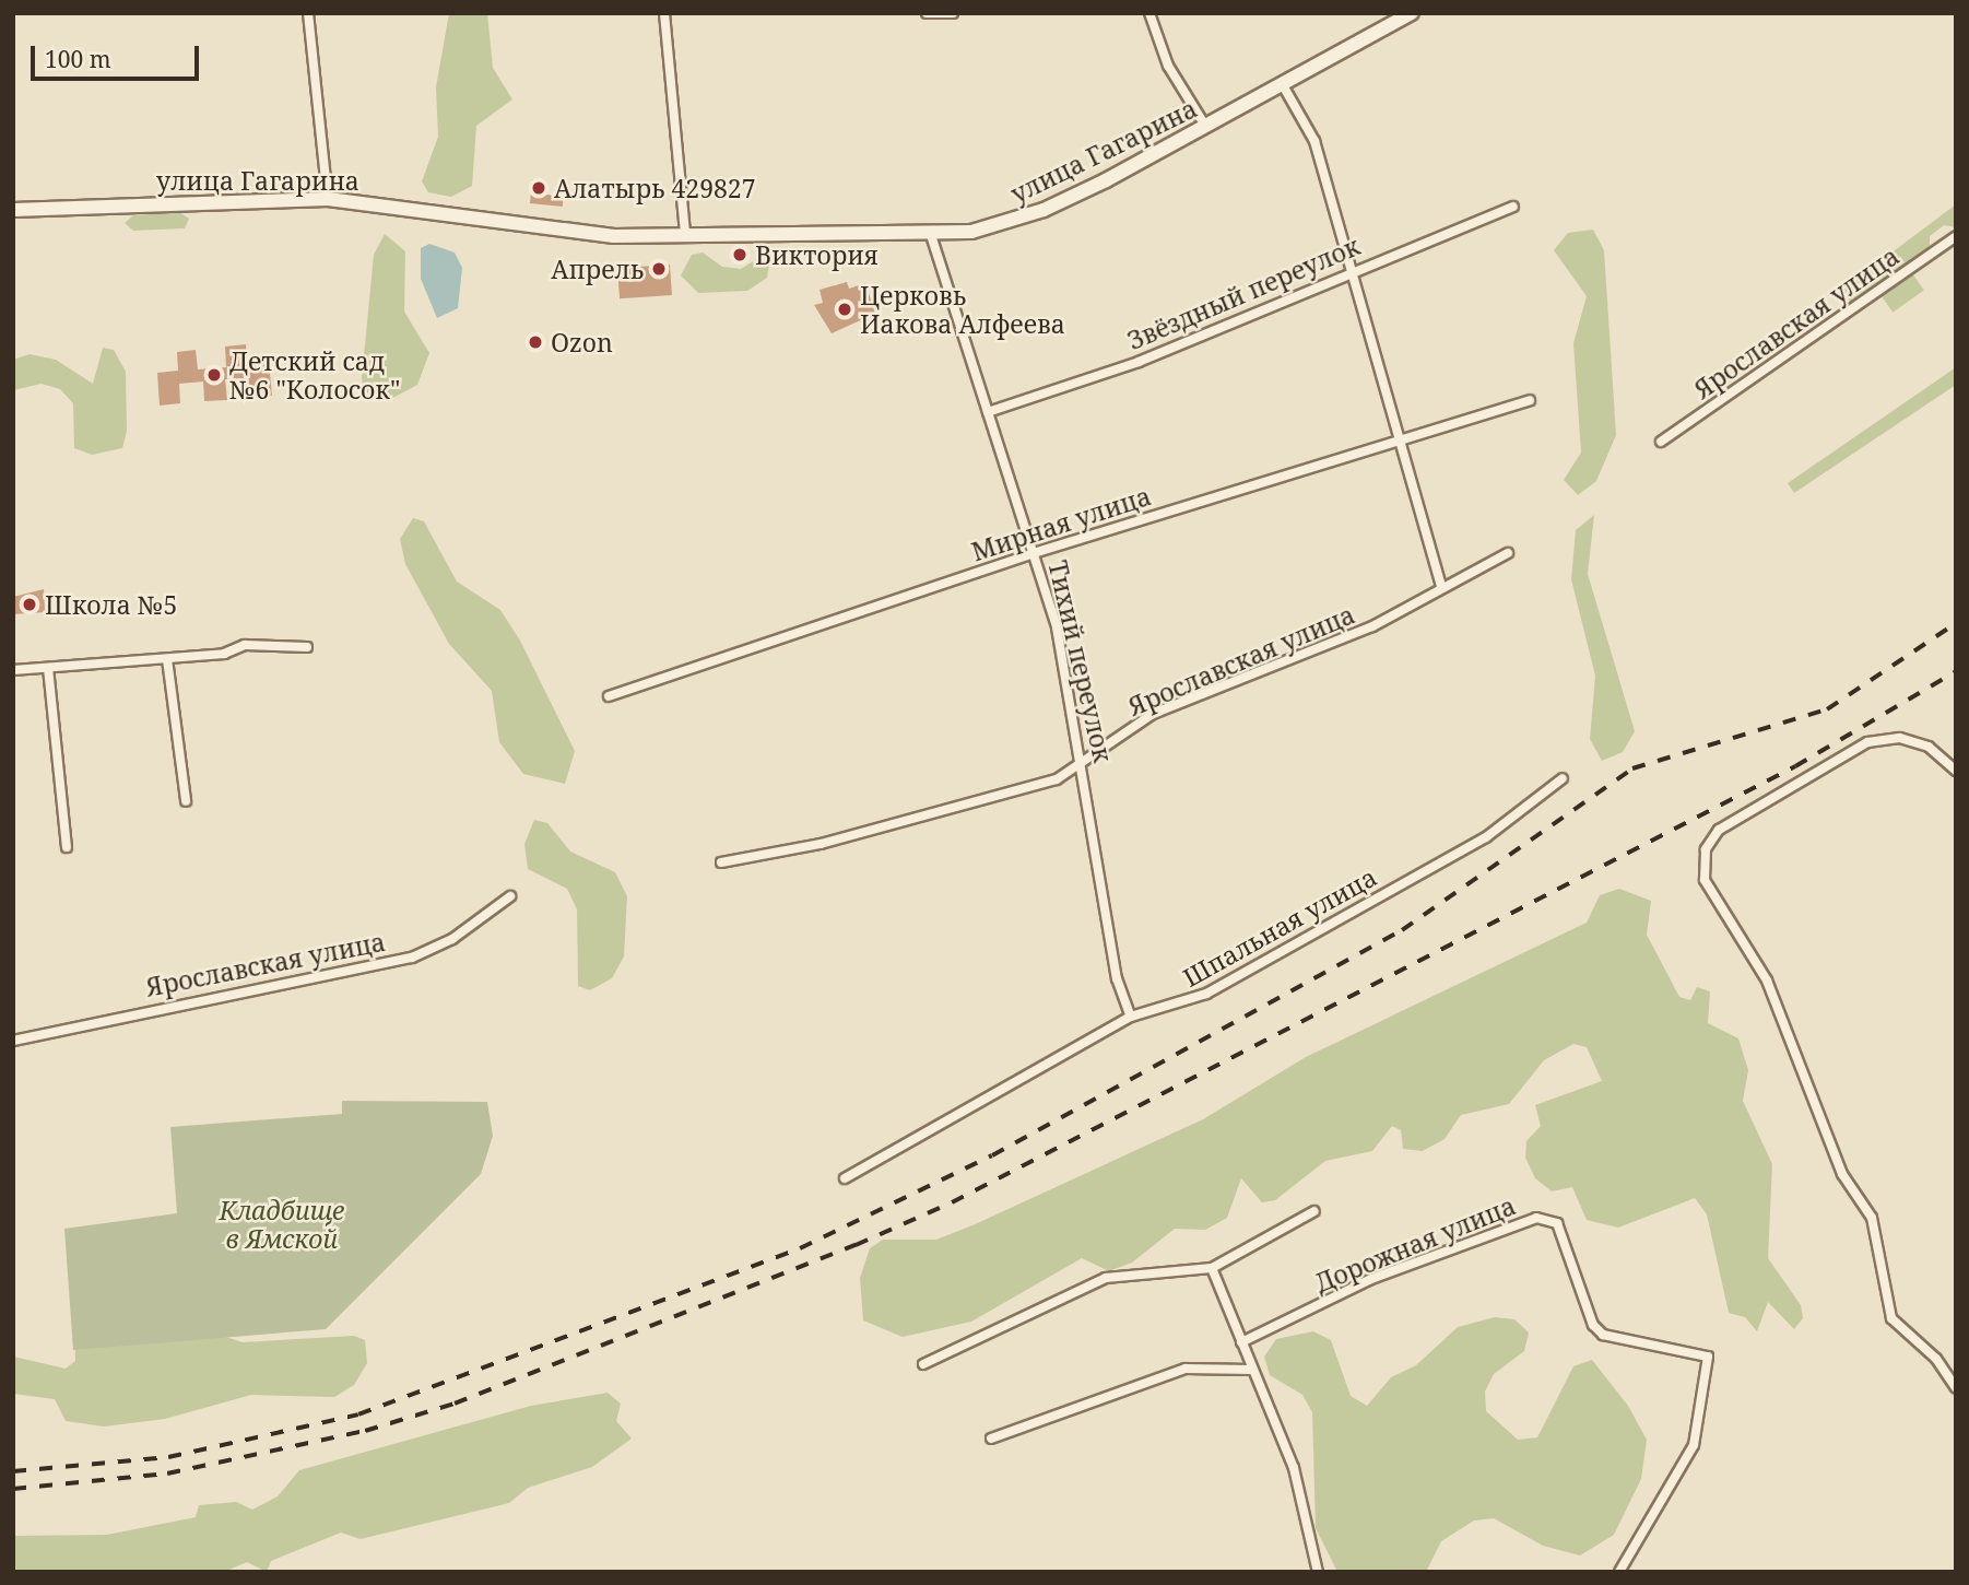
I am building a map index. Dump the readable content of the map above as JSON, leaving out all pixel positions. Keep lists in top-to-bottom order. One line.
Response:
{"streets":{"main road":["улица Гагарина"],"street":["Звёздный переулок","Ярославская улица","Мирная улица","Тихий переулок","Шпальная улица","Дорожная улица"]},"crossings":[["улица Гагарина","Тихий переулок"],["Звёздный переулок","Тихий переулок"],["Ярославская улица","Тихий переулок"],["Мирная улица","Тихий переулок"],["Тихий переулок","Шпальная улица"]],"parks":["Кладбище в Ямской"],"places":["Алатырь 429827","Виктория","Апрель","Церковь Иакова Алфеева","Ozon","Детский сад №6 \"Колосок\"","Школа №5"],"scale_bar":"100 m"}
